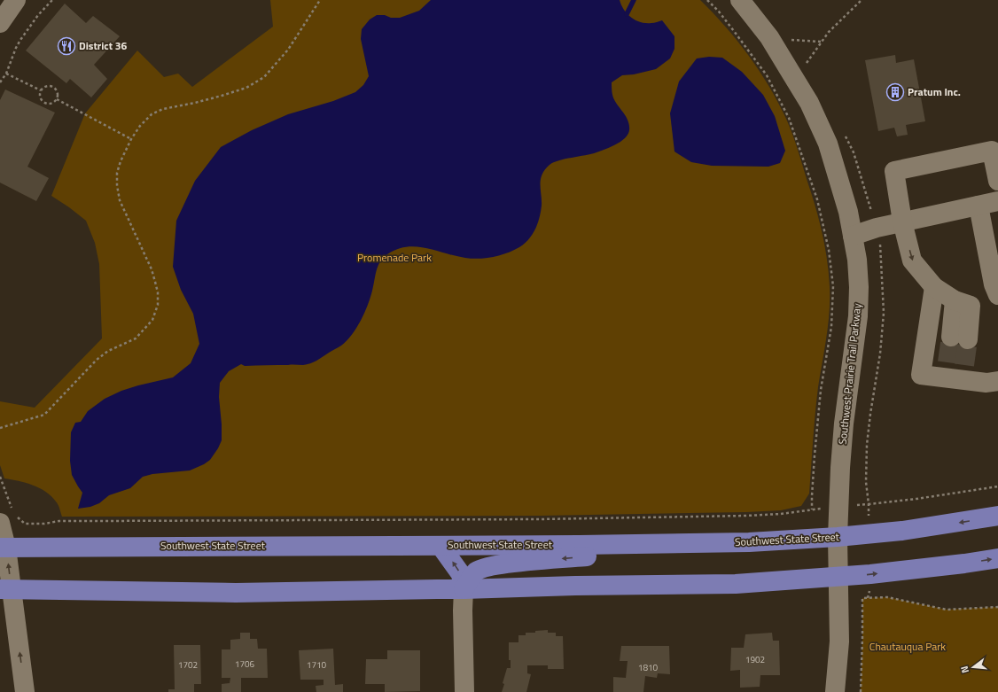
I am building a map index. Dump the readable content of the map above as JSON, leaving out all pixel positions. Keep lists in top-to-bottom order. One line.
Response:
{"streets":{"main road":["Southwest State Street"],"street":["Southwest Prairie Trail Parkway"]},"crossings":[["Southwest Prairie Trail Parkway","Southwest State Street"]],"parks":["Promenade Park","Chautauqua Park"],"places":{"restaurant":["District 36"],"building":["Pratum Inc."]},"house_numbers":["1902","1706","1702","1710","1810"],"north":"left"}
